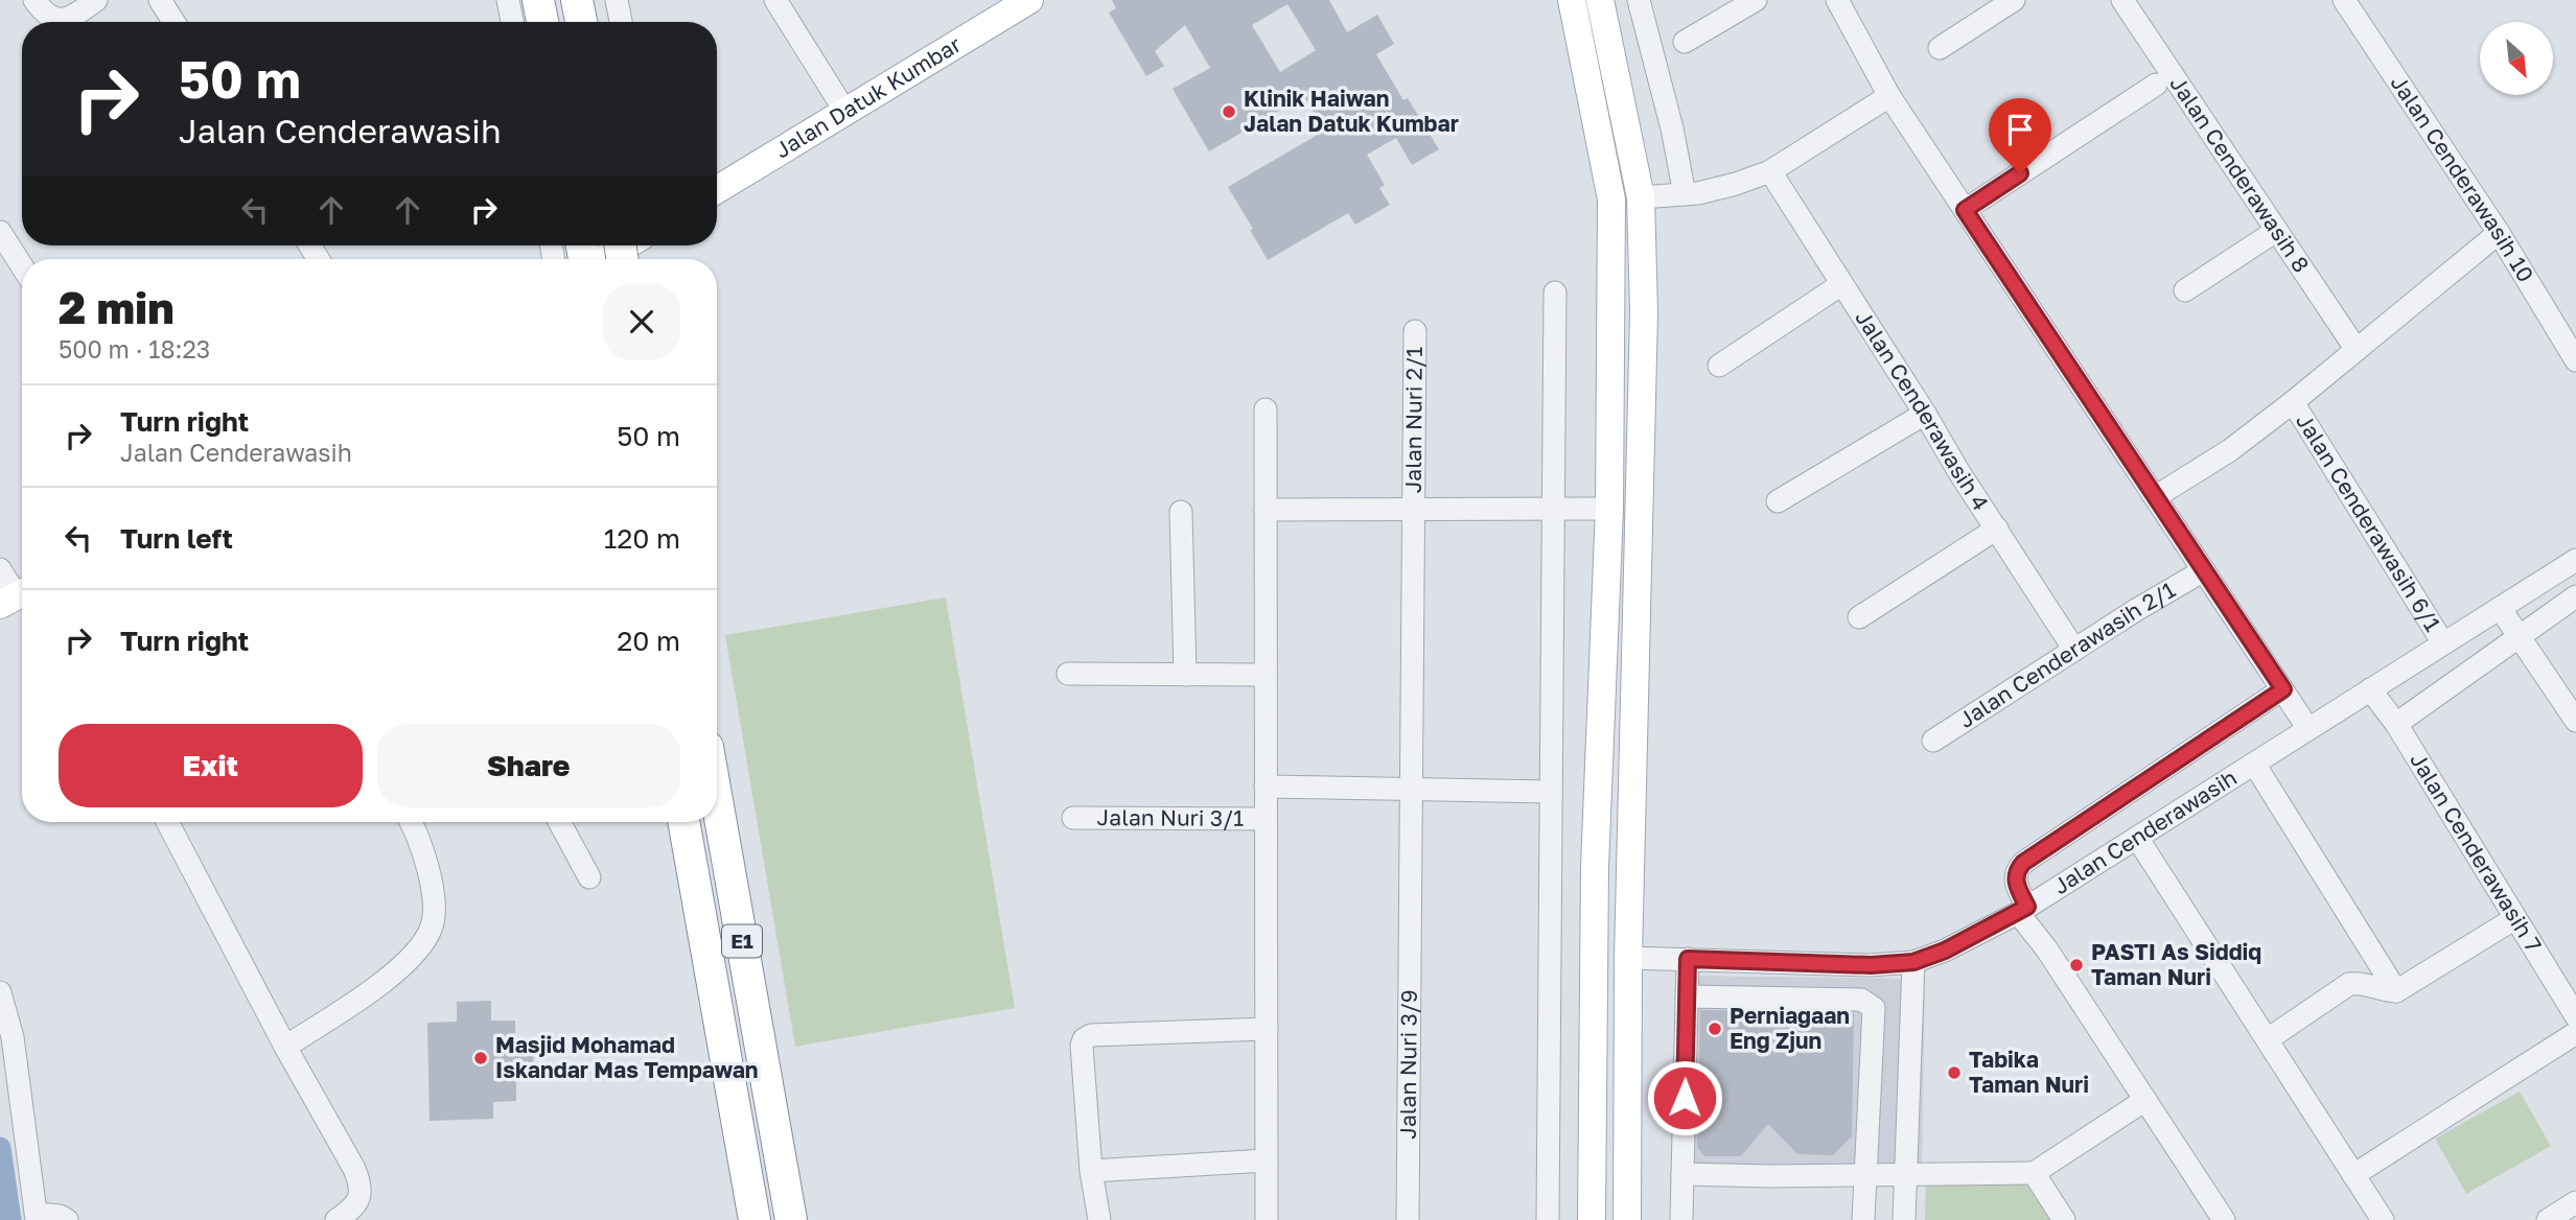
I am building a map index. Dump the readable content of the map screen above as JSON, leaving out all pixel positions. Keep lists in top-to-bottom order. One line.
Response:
{"streets":{"highway":["E1"],"main road":["Jalan Datuk Kumbar"],"street":["Jalan Cenderawasih 8","Jalan Cenderawasih 10","Jalan Cenderawasih 4","Jalan Nuri 2/1","Jalan Cenderawasih 6/1","Jalan Cenderawasih 2/1","Jalan Nuri 3/1","Jalan Cenderawasih","Jalan Cenderawasih 7","Jalan Nuri 3/9"]},"crossings":[["Jalan Cenderawasih 4","Jalan Cenderawasih 2/1"],["Jalan Nuri 2/1","Jalan Nuri 3/9"],["Jalan Cenderawasih 6/1","Jalan Cenderawasih"],["Jalan Cenderawasih","Jalan Cenderawasih 7"]],"places":["Klinik Haiwan Jalan Datuk Kumbar","PASTI As Siddiq Taman Nuri","Perniagaan Eng Zjun","Masjid Mohamad Iskandar Mas Tempawan","Tabika Taman Nuri"],"north":"bottom right","page":{"turn":["50 m","Jalan Cenderawasih"],"heading":["2 min","500 m · 18:23"],"list":[{"name":"Turn right","note":"Jalan Cenderawasih","value":"50 m"},{"name":"Turn left","value":"120 m"},{"name":"Turn right","value":"20 m"}],"buttons":["Exit","Share"]}}
